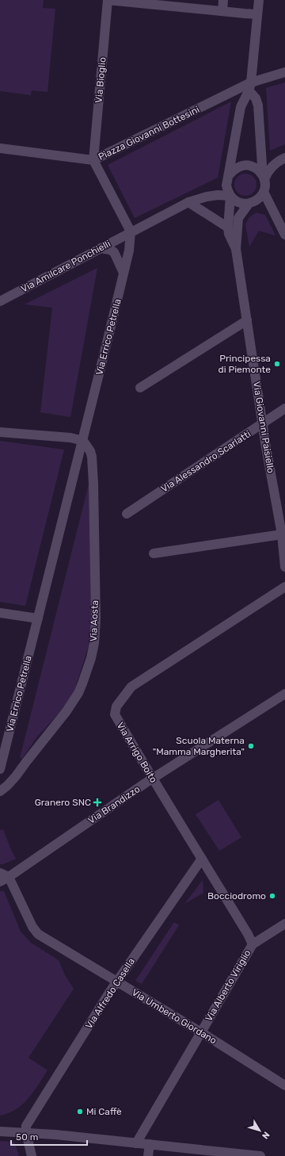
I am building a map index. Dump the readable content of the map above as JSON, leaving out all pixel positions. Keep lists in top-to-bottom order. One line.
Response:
{"streets":{"street":["Via Bioglio","Piazza Giovanni Bottesini","Via Amilcare Ponchielli","Via Errico Petrella","Via Giovanni Paisiello","Via Alessandro Scarlatti","Via Aosta","Via Arrigo Boito","Via Brandizzo","Via Alberto Viriglio","Via Alfredo Casella","Via Umberto Giordano"]},"crossings":[["Via Bioglio","Piazza Giovanni Bottesini"],["Piazza Giovanni Bottesini","Via Amilcare Ponchielli"],["Piazza Giovanni Bottesini","Via Errico Petrella"],["Via Amilcare Ponchielli","Via Errico Petrella"],["Via Errico Petrella","Via Aosta"],["Via Giovanni Paisiello","Via Alessandro Scarlatti"],["Via Arrigo Boito","Via Brandizzo"],["Via Arrigo Boito","Via Alberto Viriglio"],["Via Arrigo Boito","Via Alfredo Casella"],["Via Brandizzo","Via Umberto Giordano"],["Via Alberto Viriglio","Via Umberto Giordano"],["Via Alfredo Casella","Via Umberto Giordano"]],"places":{"other":["Principessa di Piemonte","Scuola Materna \"Mamma Margherita\"","Bocciodromo","Mi Caffè"],"health":["Granero SNC"]},"scale_bar":"50 m","north":"bottom right"}
